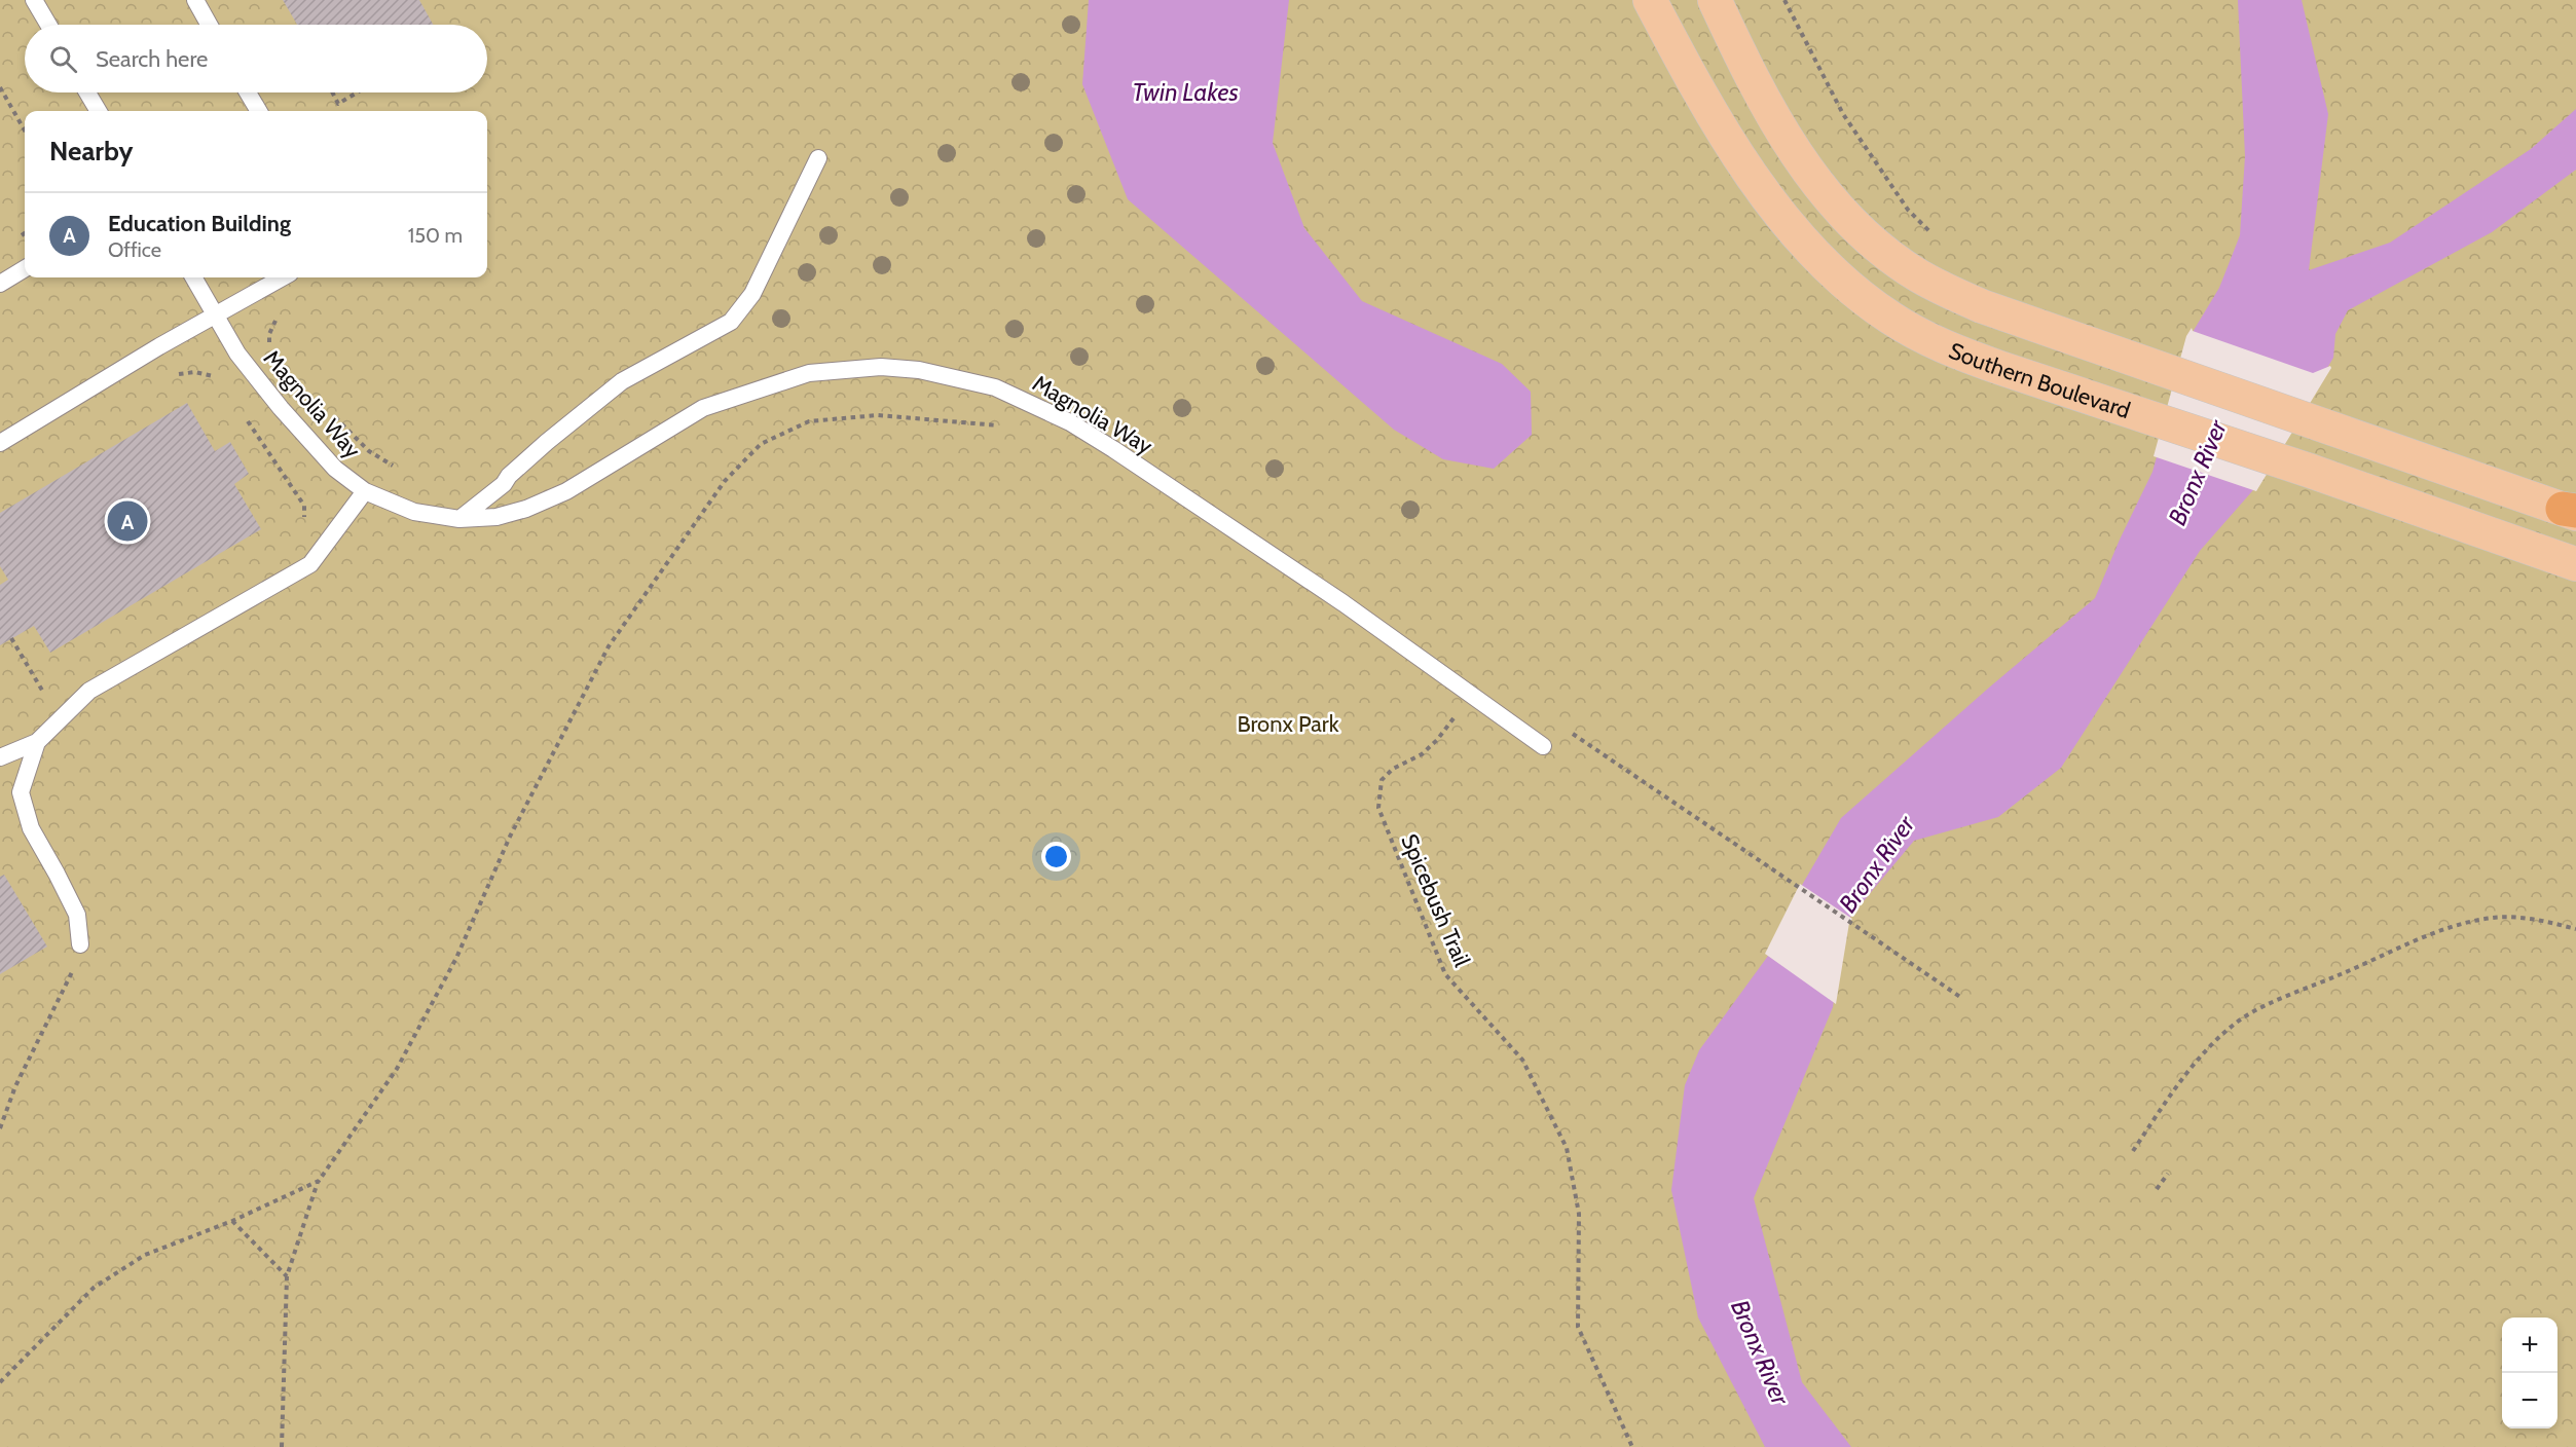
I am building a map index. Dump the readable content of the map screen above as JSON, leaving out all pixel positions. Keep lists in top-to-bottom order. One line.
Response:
{"streets":{"main road":["Southern Boulevard"],"lane":["Magnolia Way"],"path":["Spicebush Trail"]},"crossings":[["Magnolia Way","Spicebush Trail"]],"water":["Twin Lakes","Bronx River"],"parks":["Bronx Park"],"page":{"search":"Search here","heading":"Nearby","list":[{"mark":"A","name":"Education Building","note":"Office","value":"150 m"}],"pins":"A","map_buttons":["+","−"]}}
